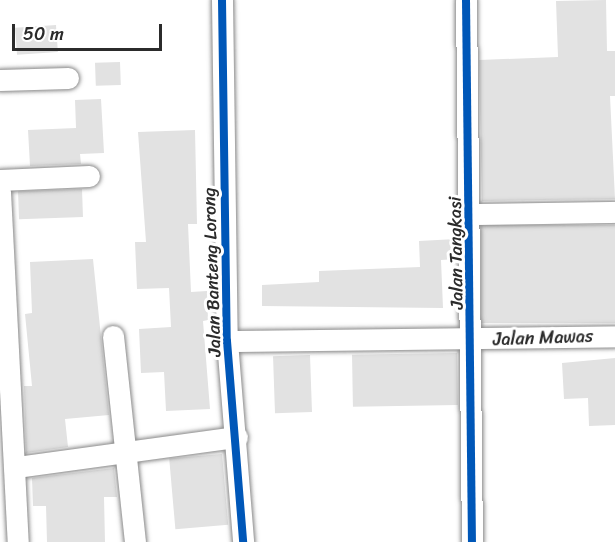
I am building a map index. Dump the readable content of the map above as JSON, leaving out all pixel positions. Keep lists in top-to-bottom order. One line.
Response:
{"streets":{"street":["Jalan Tangkasi","Jalan Banteng Lorong","Jalan Mawas"]},"crossings":[["Jalan Tangkasi","Jalan Banteng Lorong"],["Jalan Tangkasi","Jalan Mawas"],["Jalan Banteng Lorong","Jalan Mawas"]],"scale_bar":"50 m"}
